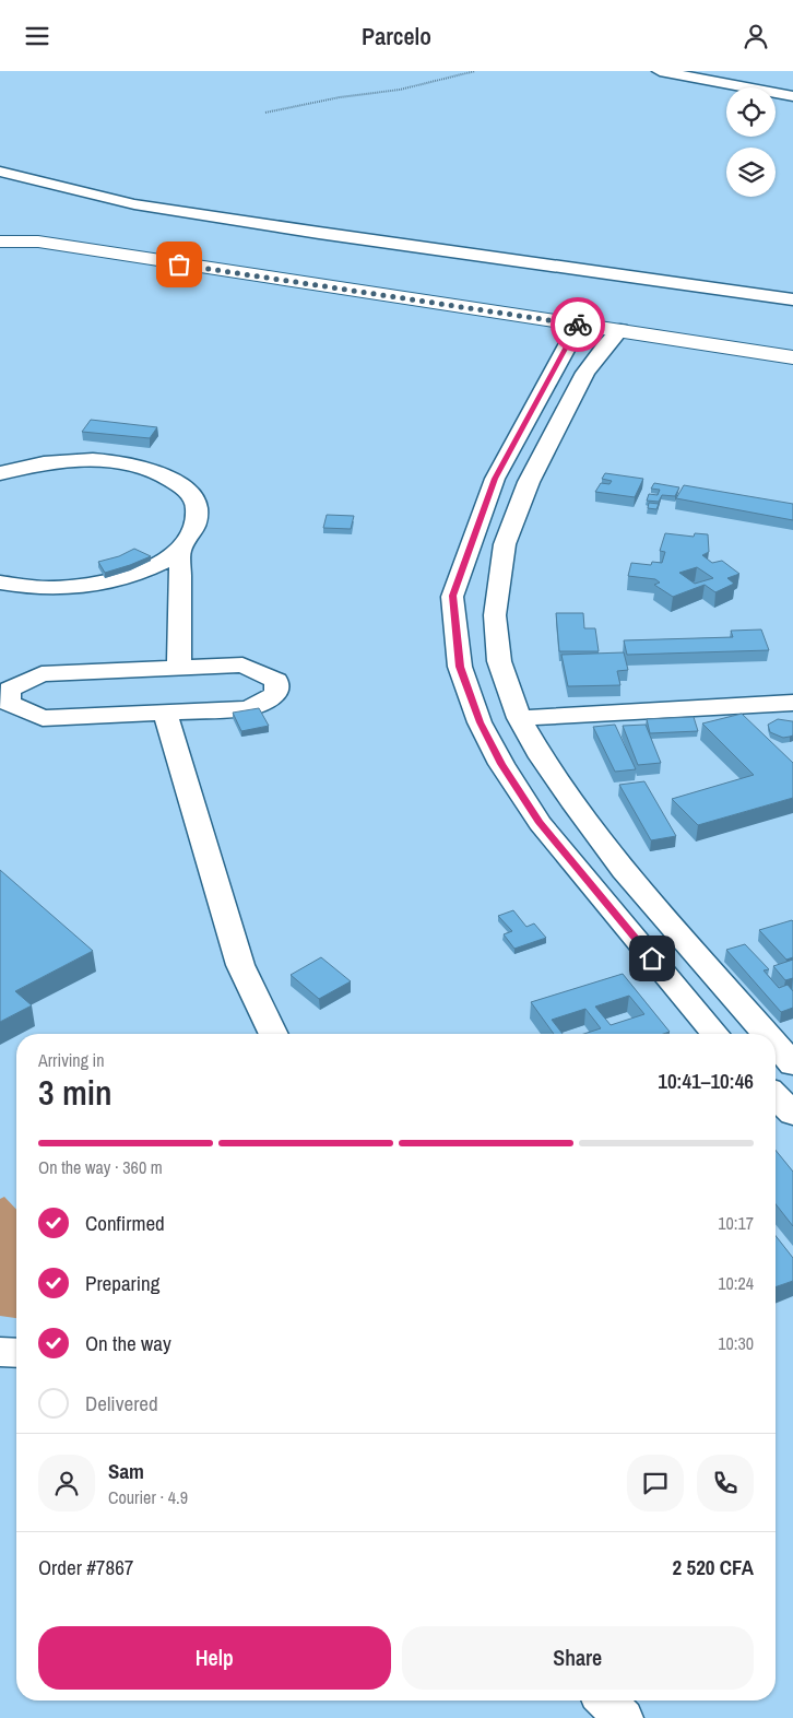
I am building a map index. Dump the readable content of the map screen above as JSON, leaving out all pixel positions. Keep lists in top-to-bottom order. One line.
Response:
{"page":{"header":"Parcelo","heading":["3 min","Arriving in","10:41–10:46"],"panel":["Sam","Courier · 4.9","Order #7867","2 520 CFA"],"bar":"On the way · 360 m","list":[["Confirmed","10:17"],["Preparing","10:24"],["On the way","10:30"],"Delivered"],"buttons":["Help","Share"]}}
